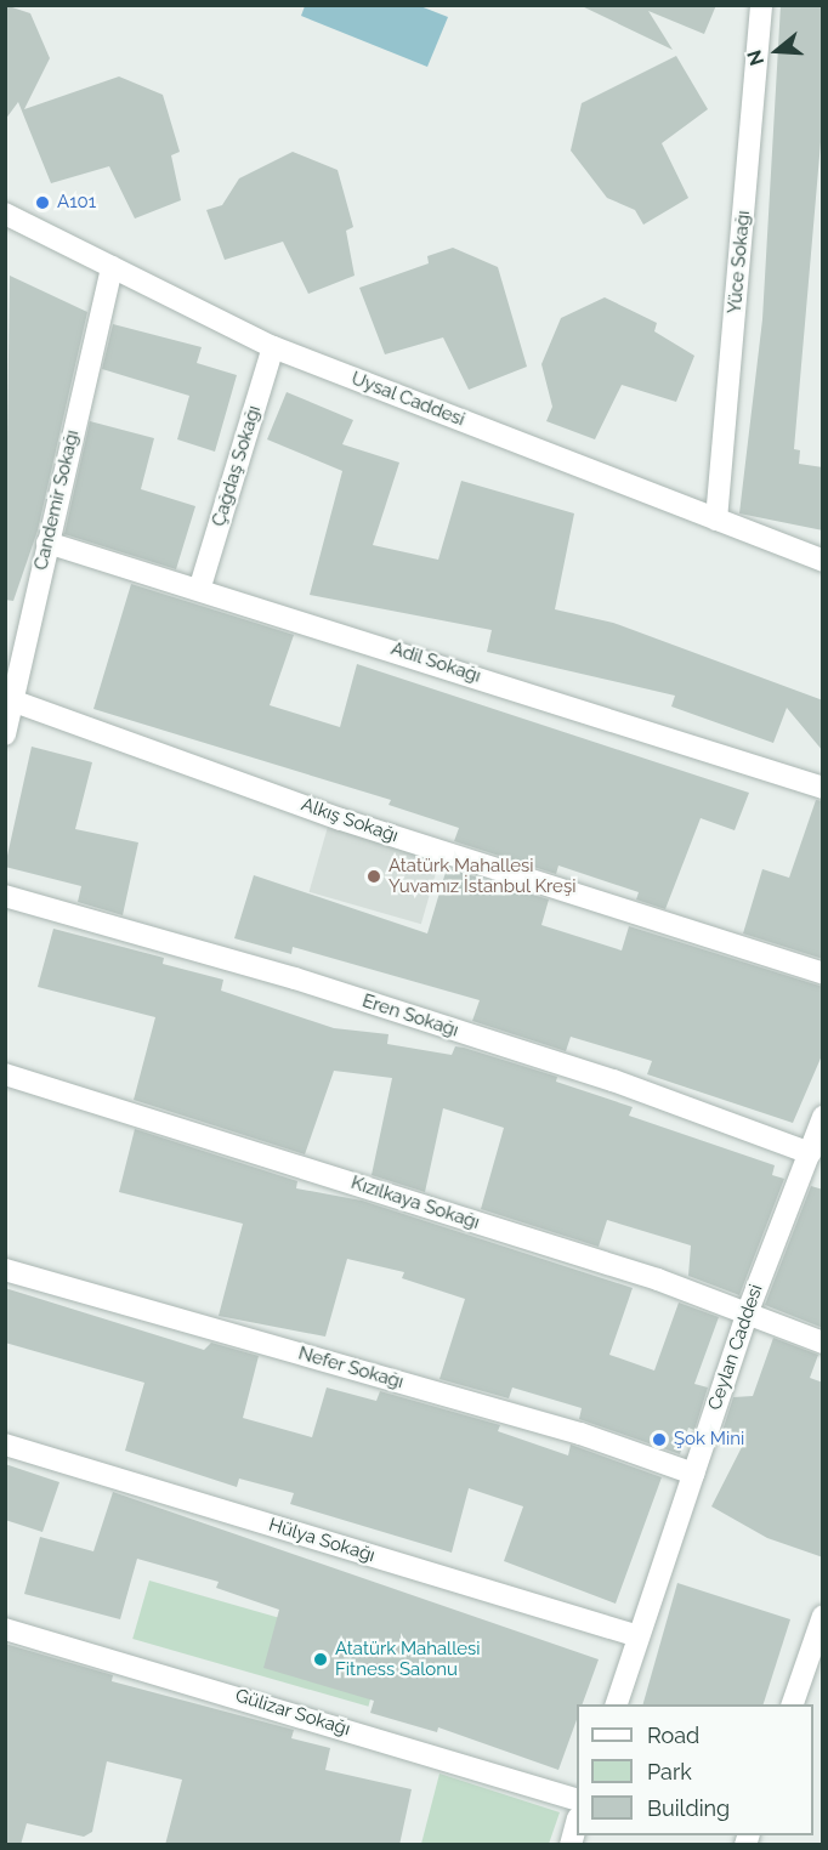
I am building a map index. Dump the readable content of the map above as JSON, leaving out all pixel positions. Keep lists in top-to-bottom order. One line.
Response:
{"streets":{"street":["Yüce Sokağı","Uysal Caddesi","Çağdaş Sokağı","Candemir Sokağı","Adil Sokağı","Alkış Sokağı","Eren Sokağı","Kızılkaya Sokağı","Ceylan Caddesi","Nefer Sokağı","Hülya Sokağı","Gülizar Sokağı"]},"crossings":[["Yüce Sokağı","Uysal Caddesi"],["Uysal Caddesi","Çağdaş Sokağı"],["Uysal Caddesi","Candemir Sokağı"],["Çağdaş Sokağı","Adil Sokağı"],["Candemir Sokağı","Adil Sokağı"],["Candemir Sokağı","Alkış Sokağı"],["Eren Sokağı","Ceylan Caddesi"],["Kızılkaya Sokağı","Ceylan Caddesi"],["Ceylan Caddesi","Nefer Sokağı"],["Ceylan Caddesi","Hülya Sokağı"]],"places":["A101","Atatürk Mahallesi Yuvamız İstanbul Kreşi","Şok Mini","Atatürk Mahallesi Fitness Salonu"],"legend":["Road","Park","Building"],"north":"left"}
